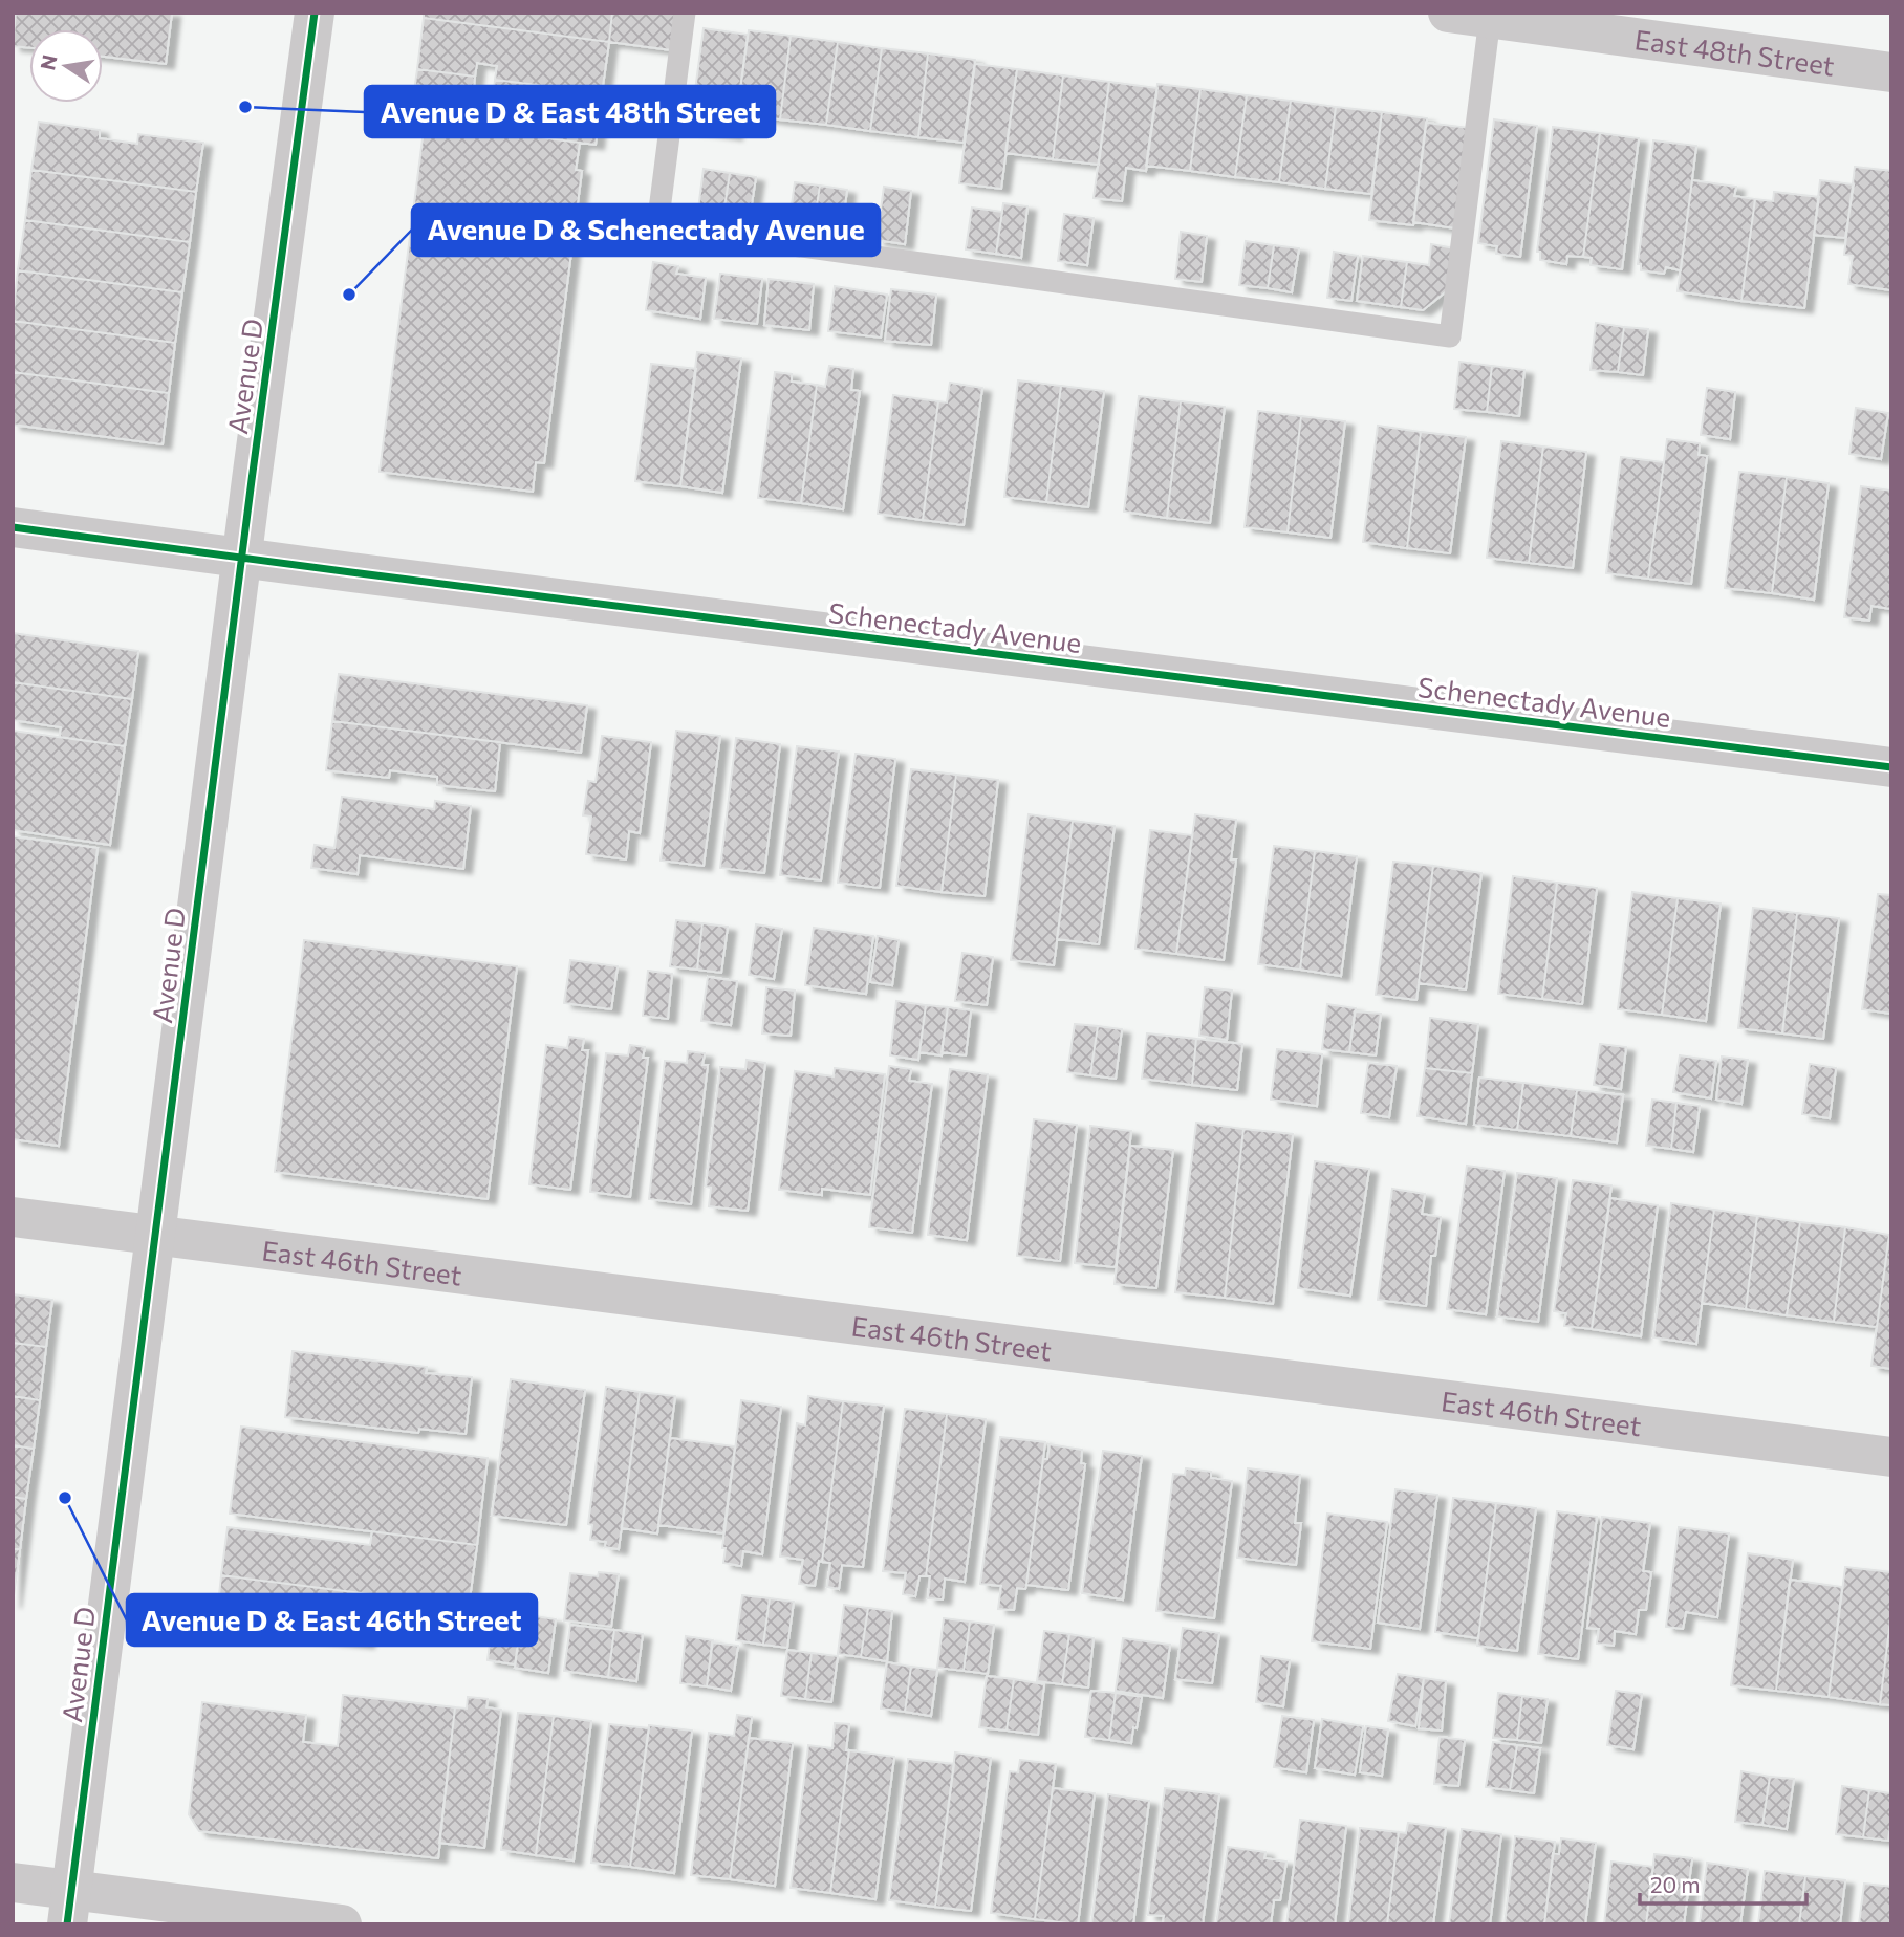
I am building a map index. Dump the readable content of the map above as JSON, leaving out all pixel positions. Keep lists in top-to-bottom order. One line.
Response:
{"streets":{"street":["East 48th Street","Avenue D","Schenectady Avenue","East 46th Street"]},"crossings":[["Avenue D","Schenectady Avenue"],["Avenue D","East 46th Street"]],"places":["Avenue D & East 48th Street","Avenue D & Schenectady Avenue","Avenue D & East 46th Street"],"scale_bar":"20 m","north":"left"}
